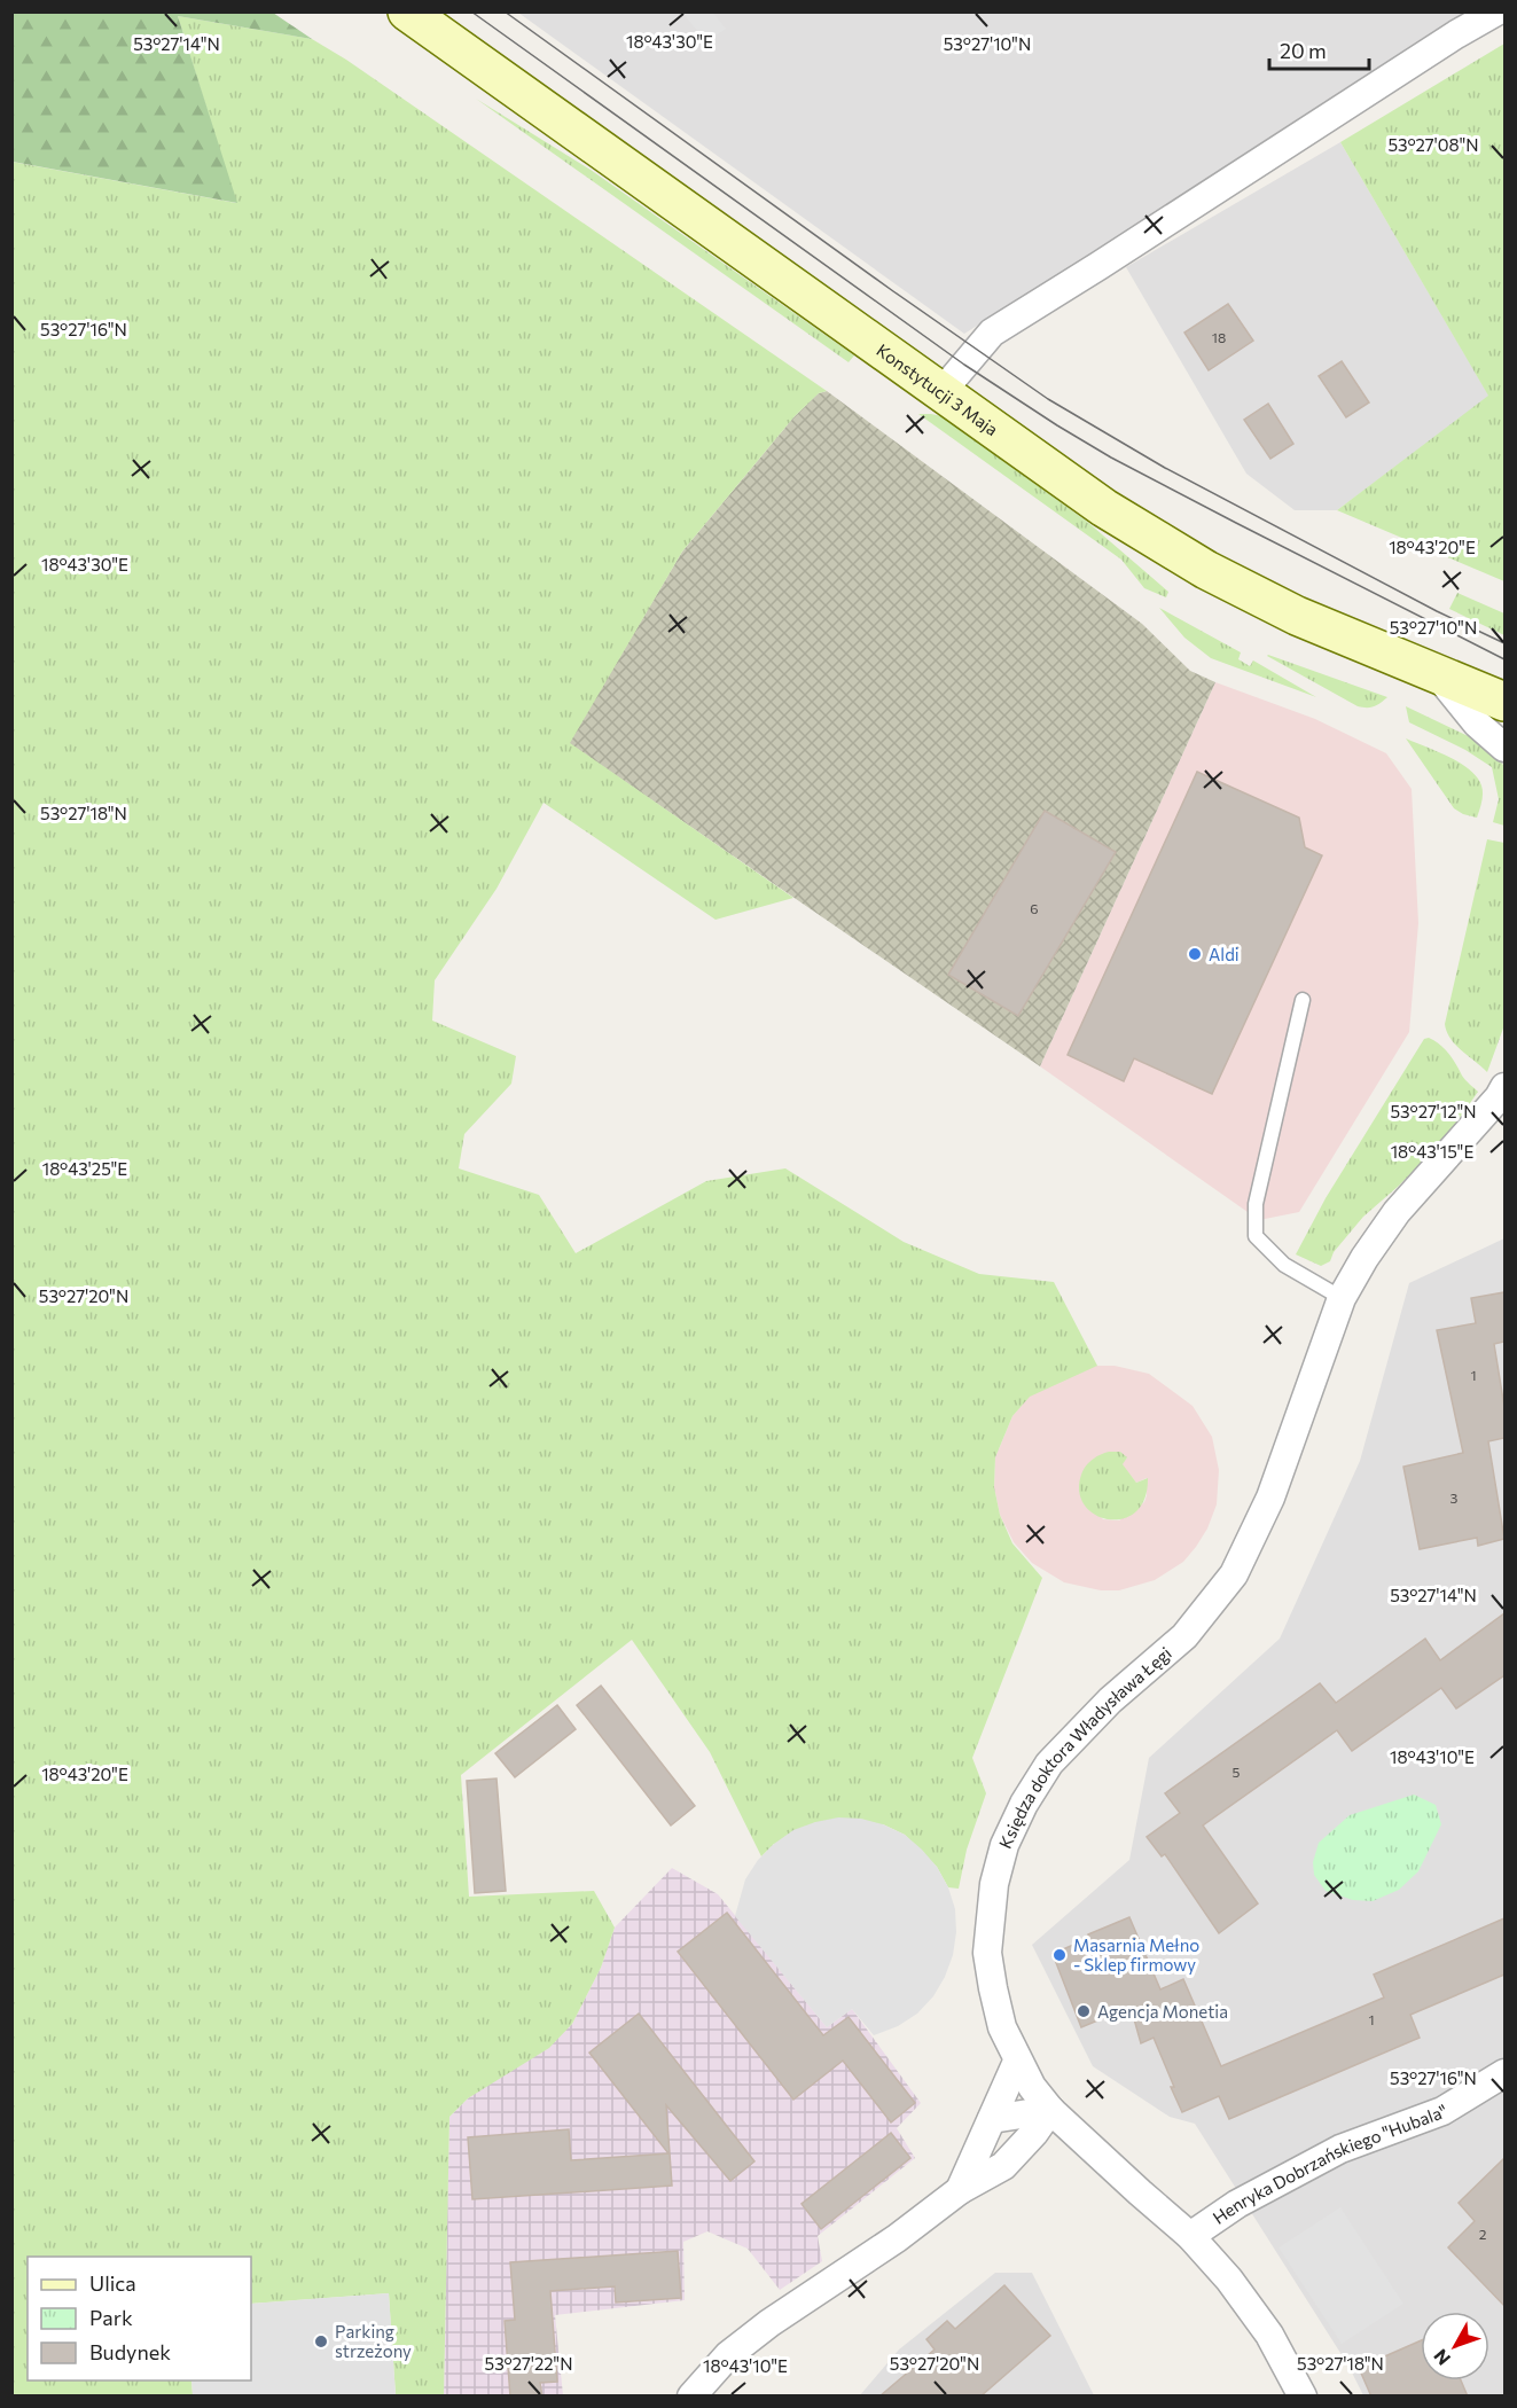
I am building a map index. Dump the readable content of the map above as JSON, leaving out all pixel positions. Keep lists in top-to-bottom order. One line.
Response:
{"streets":{"street":["Konstytucji 3 Maja","Księdza doktora Władysława Łęgi","Henryka Dobrzańskiego \"Hubala\""]},"crossings":[["Księdza doktora Władysława Łęgi","Henryka Dobrzańskiego \"Hubala\""]],"places":["Aldi","Masarnia Mełno - Sklep firmowy","Agencja Monetia","Parking strzeżony"],"house_numbers":["18","6","1","3","5","1","2"],"legend":["Ulica","Park","Budynek"],"scale_bar":"20 m","north":"bottom left","coordinates":["18°43'30\"E","53°27'14\"N","53°27'10\"N","53°27'08\"N","53°27'16\"N","18°43'20\"E","53°27'18\"N","53°27'12\"N","18°43'15\"E","18°43'25\"E","53°27'20\"N","18°43'10\"E","53°27'22\"N"]}
